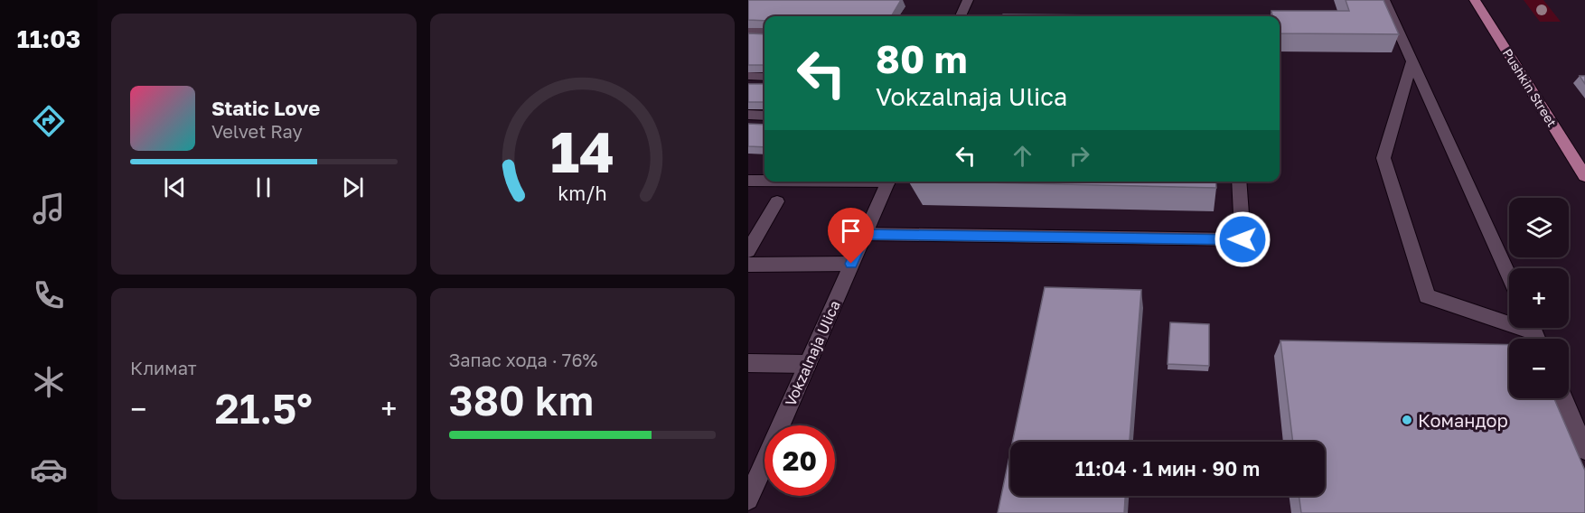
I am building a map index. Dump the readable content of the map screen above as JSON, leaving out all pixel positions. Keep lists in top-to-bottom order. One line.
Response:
{"streets":{"main road":["Pushkin Street"],"street":["Vokzalnaja Ulica"]},"places":["Командор"],"page":{"tabs":"11:03","turn":["80 m","Vokzalnaja Ulica"],"song":["Static Love","Velvet Ray"],"map_buttons":["+","−"],"tile":["Климат",["Запас хода · 76%","380 km"]],"heat":["−","21.5°","+"],"limit":"20","trip":"11:04 · 1 мин · 90 m","gauge":["14","km/h"]}}
